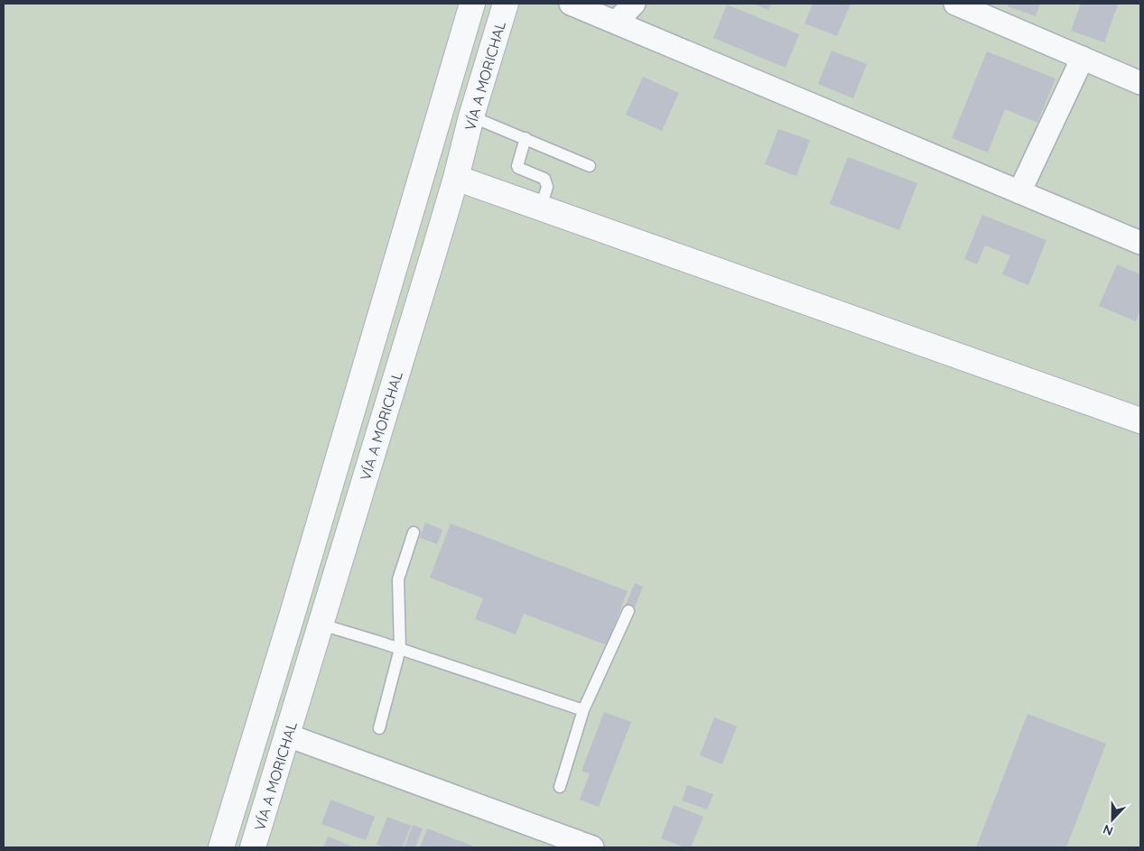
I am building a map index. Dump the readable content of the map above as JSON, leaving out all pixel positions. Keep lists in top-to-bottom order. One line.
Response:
{"streets":{"street":["VÍA A MORICHAL"]},"north":"bottom"}
